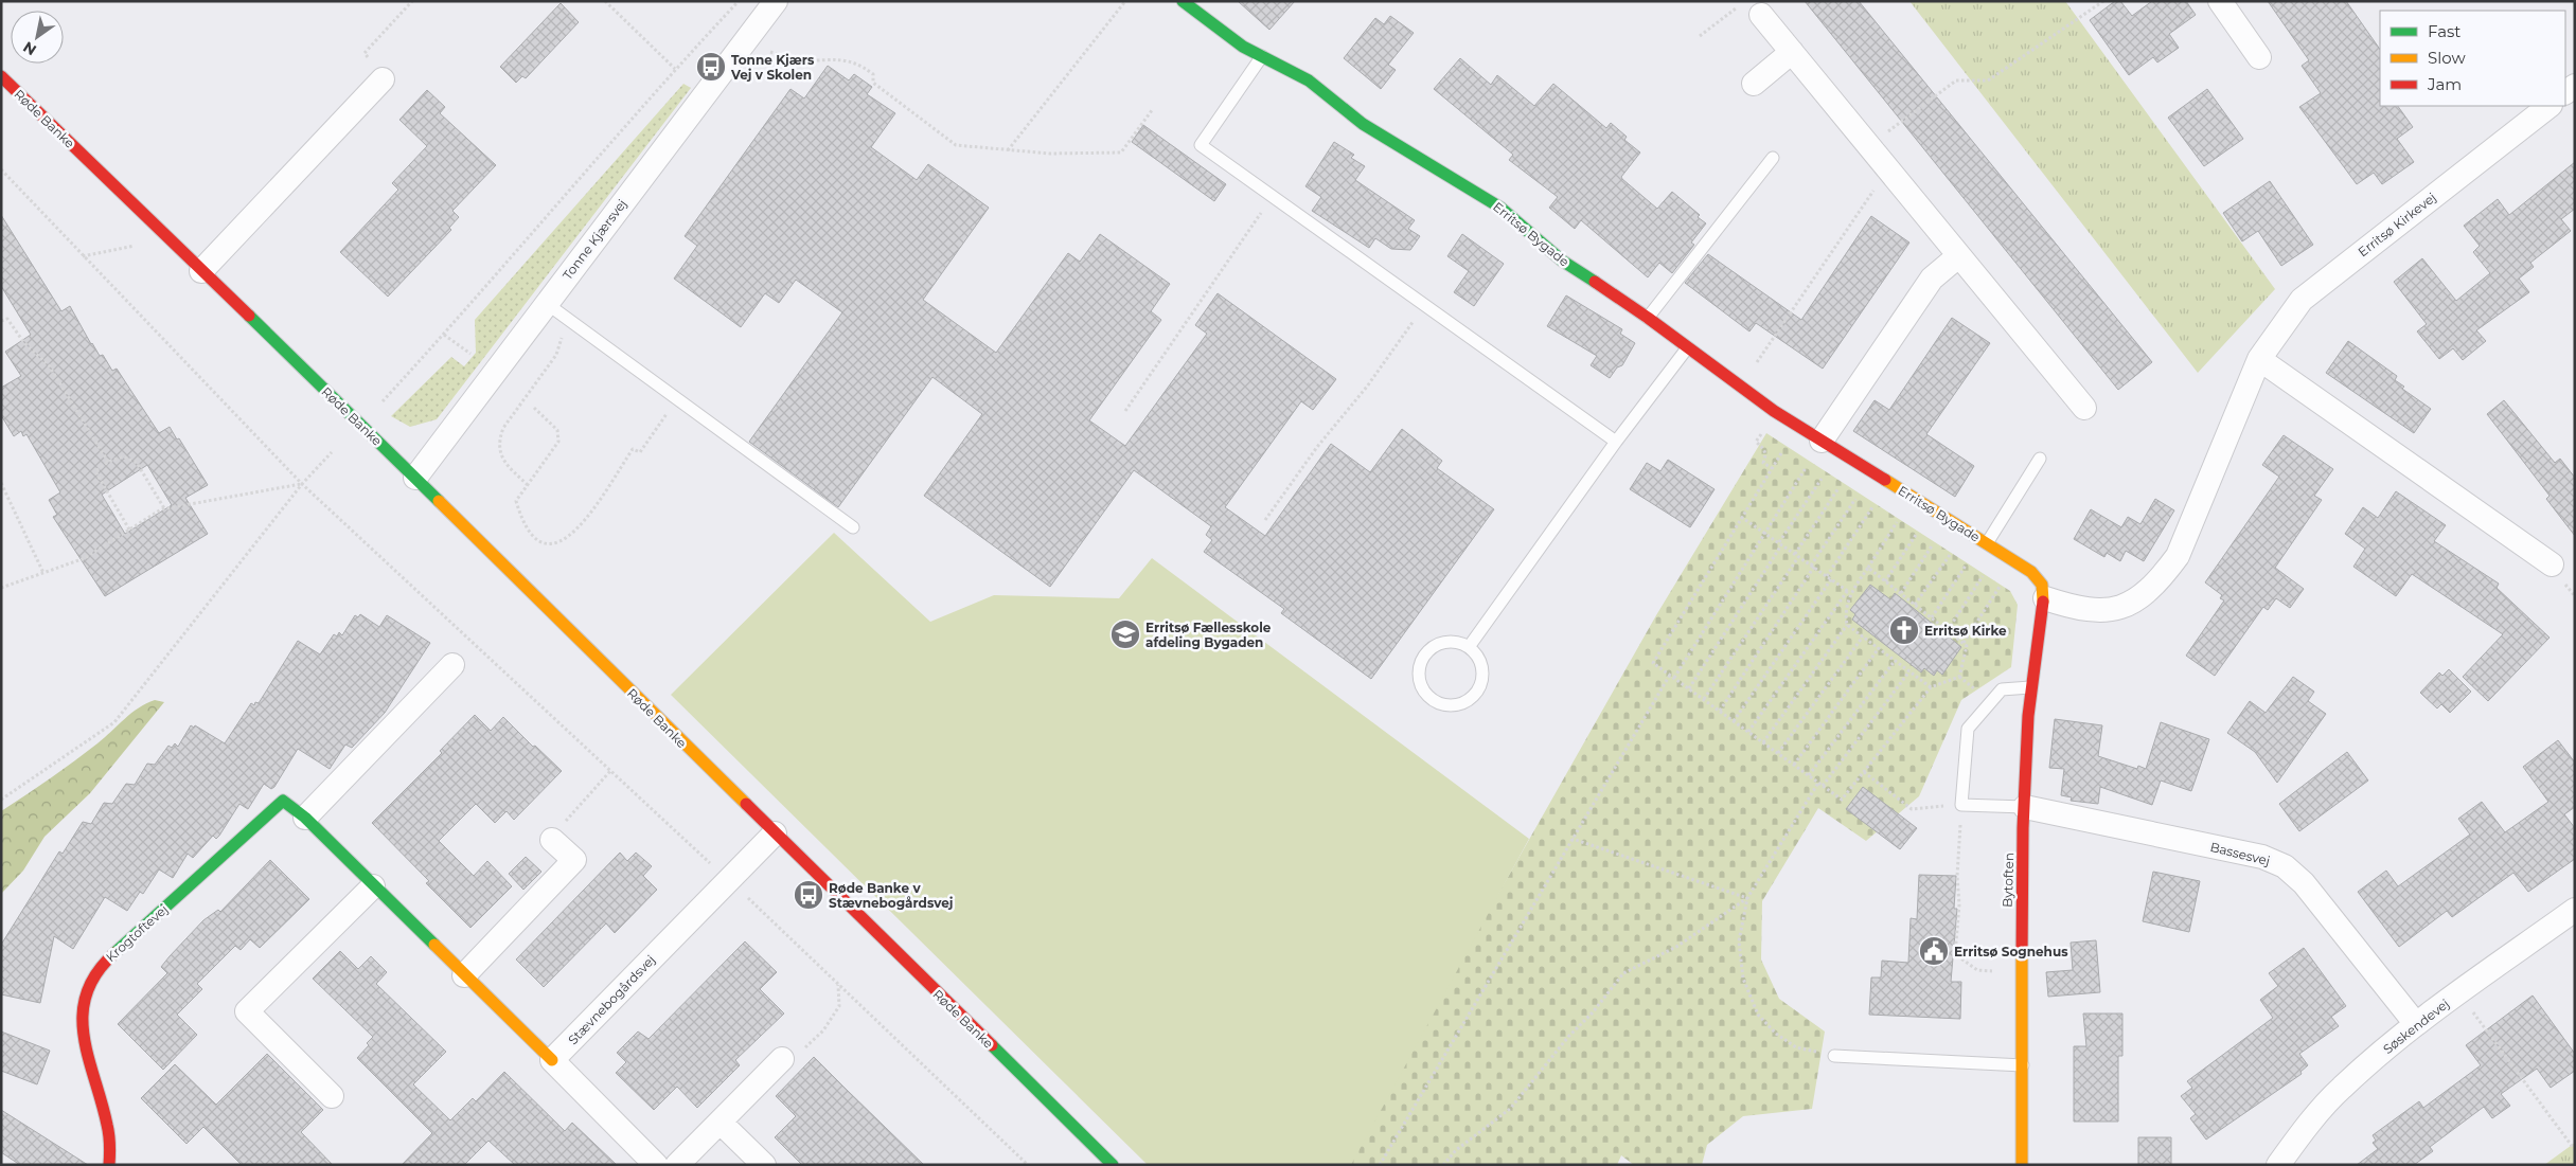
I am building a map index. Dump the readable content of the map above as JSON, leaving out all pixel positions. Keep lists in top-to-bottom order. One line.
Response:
{"streets":{"street":["Røde Banke","Erritsø Kirkevej","Erritsø Bygade","Tonne Kjærsvej","Bassesvej","Bytoften","Krogtoftevej","Stævnebogårdsvej","Søskendevej"]},"crossings":[["Røde Banke","Tonne Kjærsvej"],["Røde Banke","Stævnebogårdsvej"],["Erritsø Kirkevej","Erritsø Bygade"],["Erritsø Kirkevej","Bytoften"],["Erritsø Bygade","Bytoften"],["Bassesvej","Bytoften"],["Bassesvej","Søskendevej"],["Krogtoftevej","Stævnebogårdsvej"]],"places":{"bus stop":["Tonne Kjærs Vej v Skolen","Røde Banke v Stævnebogårdsvej"],"church":["Erritsø Kirke"],"school or university":["Erritsø Fællesskole afdeling Bygaden"],"public building":["Erritsø Sognehus"]},"legend":["Fast","Slow","Jam"],"north":"bottom left"}
